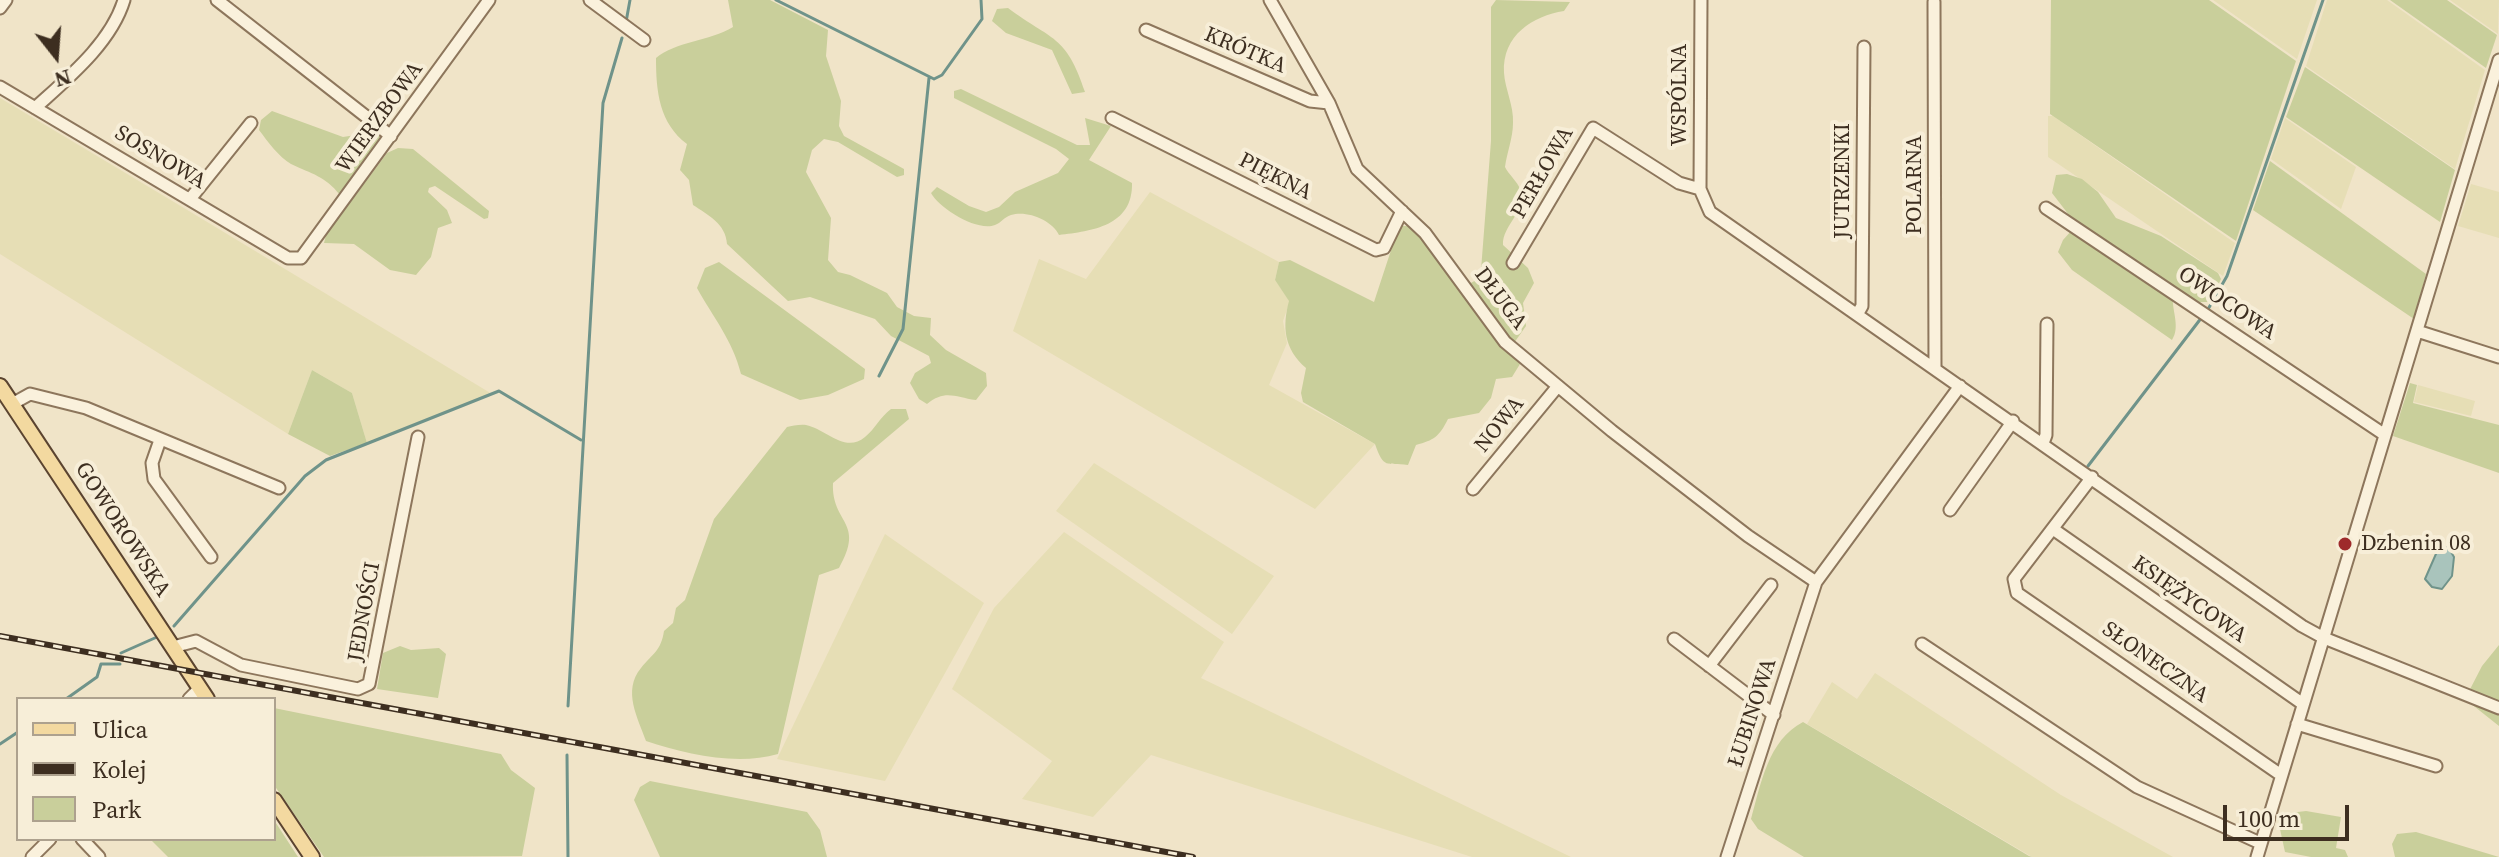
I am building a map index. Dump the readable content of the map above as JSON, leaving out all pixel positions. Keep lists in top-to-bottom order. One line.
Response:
{"streets":{"main road":["GOWOROWSKA"],"street":["KRÓTKA","WSPÓLNA","WIERZBOWA","SOSNOWA","PERŁOWA","PIĘKNA","JUTRZENKI","POLARNA","DŁUGA","OWOCOWA","NOWA","KSIĘŻYCOWA","JEDNOŚCI","SŁONECZNA","ŁUBINOWA"]},"crossings":[["KRÓTKA","DŁUGA"],["WSPÓLNA","PERŁOWA"],["WIERZBOWA","SOSNOWA"],["PIĘKNA","DŁUGA"],["DŁUGA","NOWA"],["DŁUGA","ŁUBINOWA"],["GOWOROWSKA","JEDNOŚCI"],["KSIĘŻYCOWA","SŁONECZNA"]],"places":["Dzbenin 08"],"legend":["Ulica","Kolej","Park"],"scale_bar":"100 m","north":"bottom"}
